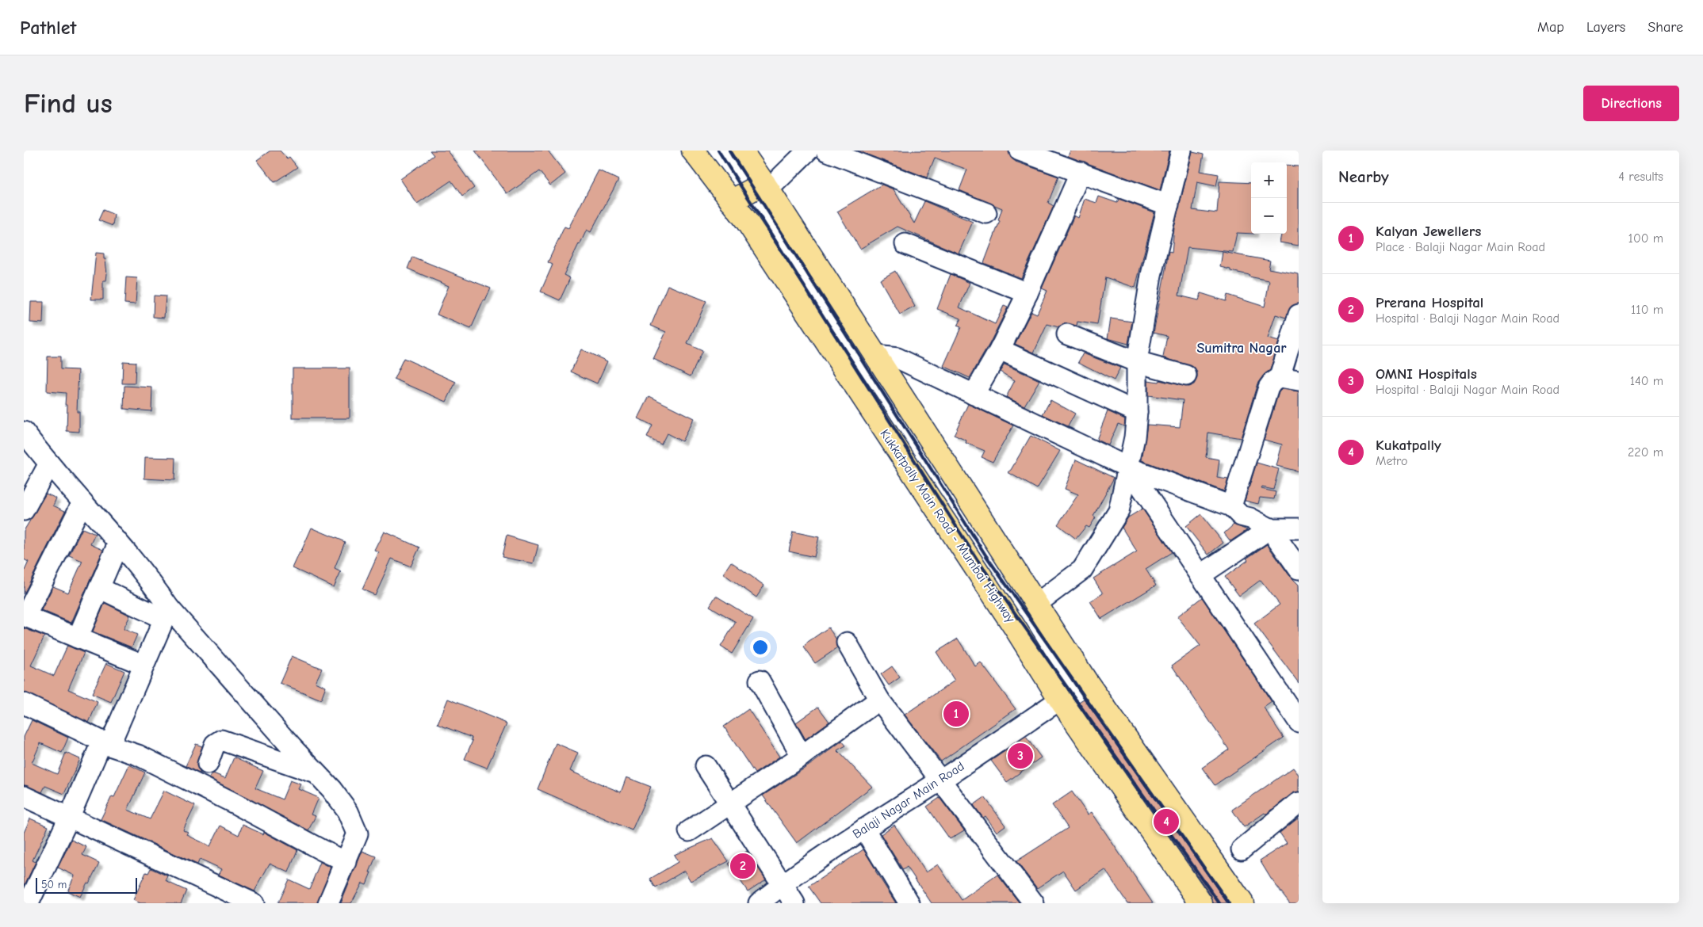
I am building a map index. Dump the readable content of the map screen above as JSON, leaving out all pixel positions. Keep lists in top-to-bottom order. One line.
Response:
{"streets":{"highway":["Kukkatpally Main Road - Mumbai Highway"],"street":["Balaji Nagar Main Road"]},"crossings":[["Kukkatpally Main Road - Mumbai Highway","Balaji Nagar Main Road"]],"districts":["Sumitra Nagar"],"scale_bar":"50 m","page":{"header":"Pathlet","nav":["Map","Layers","Share"],"buttons":"Directions","title":"Find us","heading":["Nearby","4 results"],"map_buttons":["+","−"],"list":[{"mark":"1","name":"Kalyan Jewellers","note":"Place · Balaji Nagar Main Road","value":"100 m"},{"mark":"2","name":"Prerana Hospital","note":"Hospital · Balaji Nagar Main Road","value":"110 m"},{"mark":"3","name":"OMNI Hospitals","note":"Hospital · Balaji Nagar Main Road","value":"140 m"},{"mark":"4","name":"Kukatpally","note":"Metro","value":"220 m"}],"pins":["1","3","4","2"],"scale":"50 m"}}
